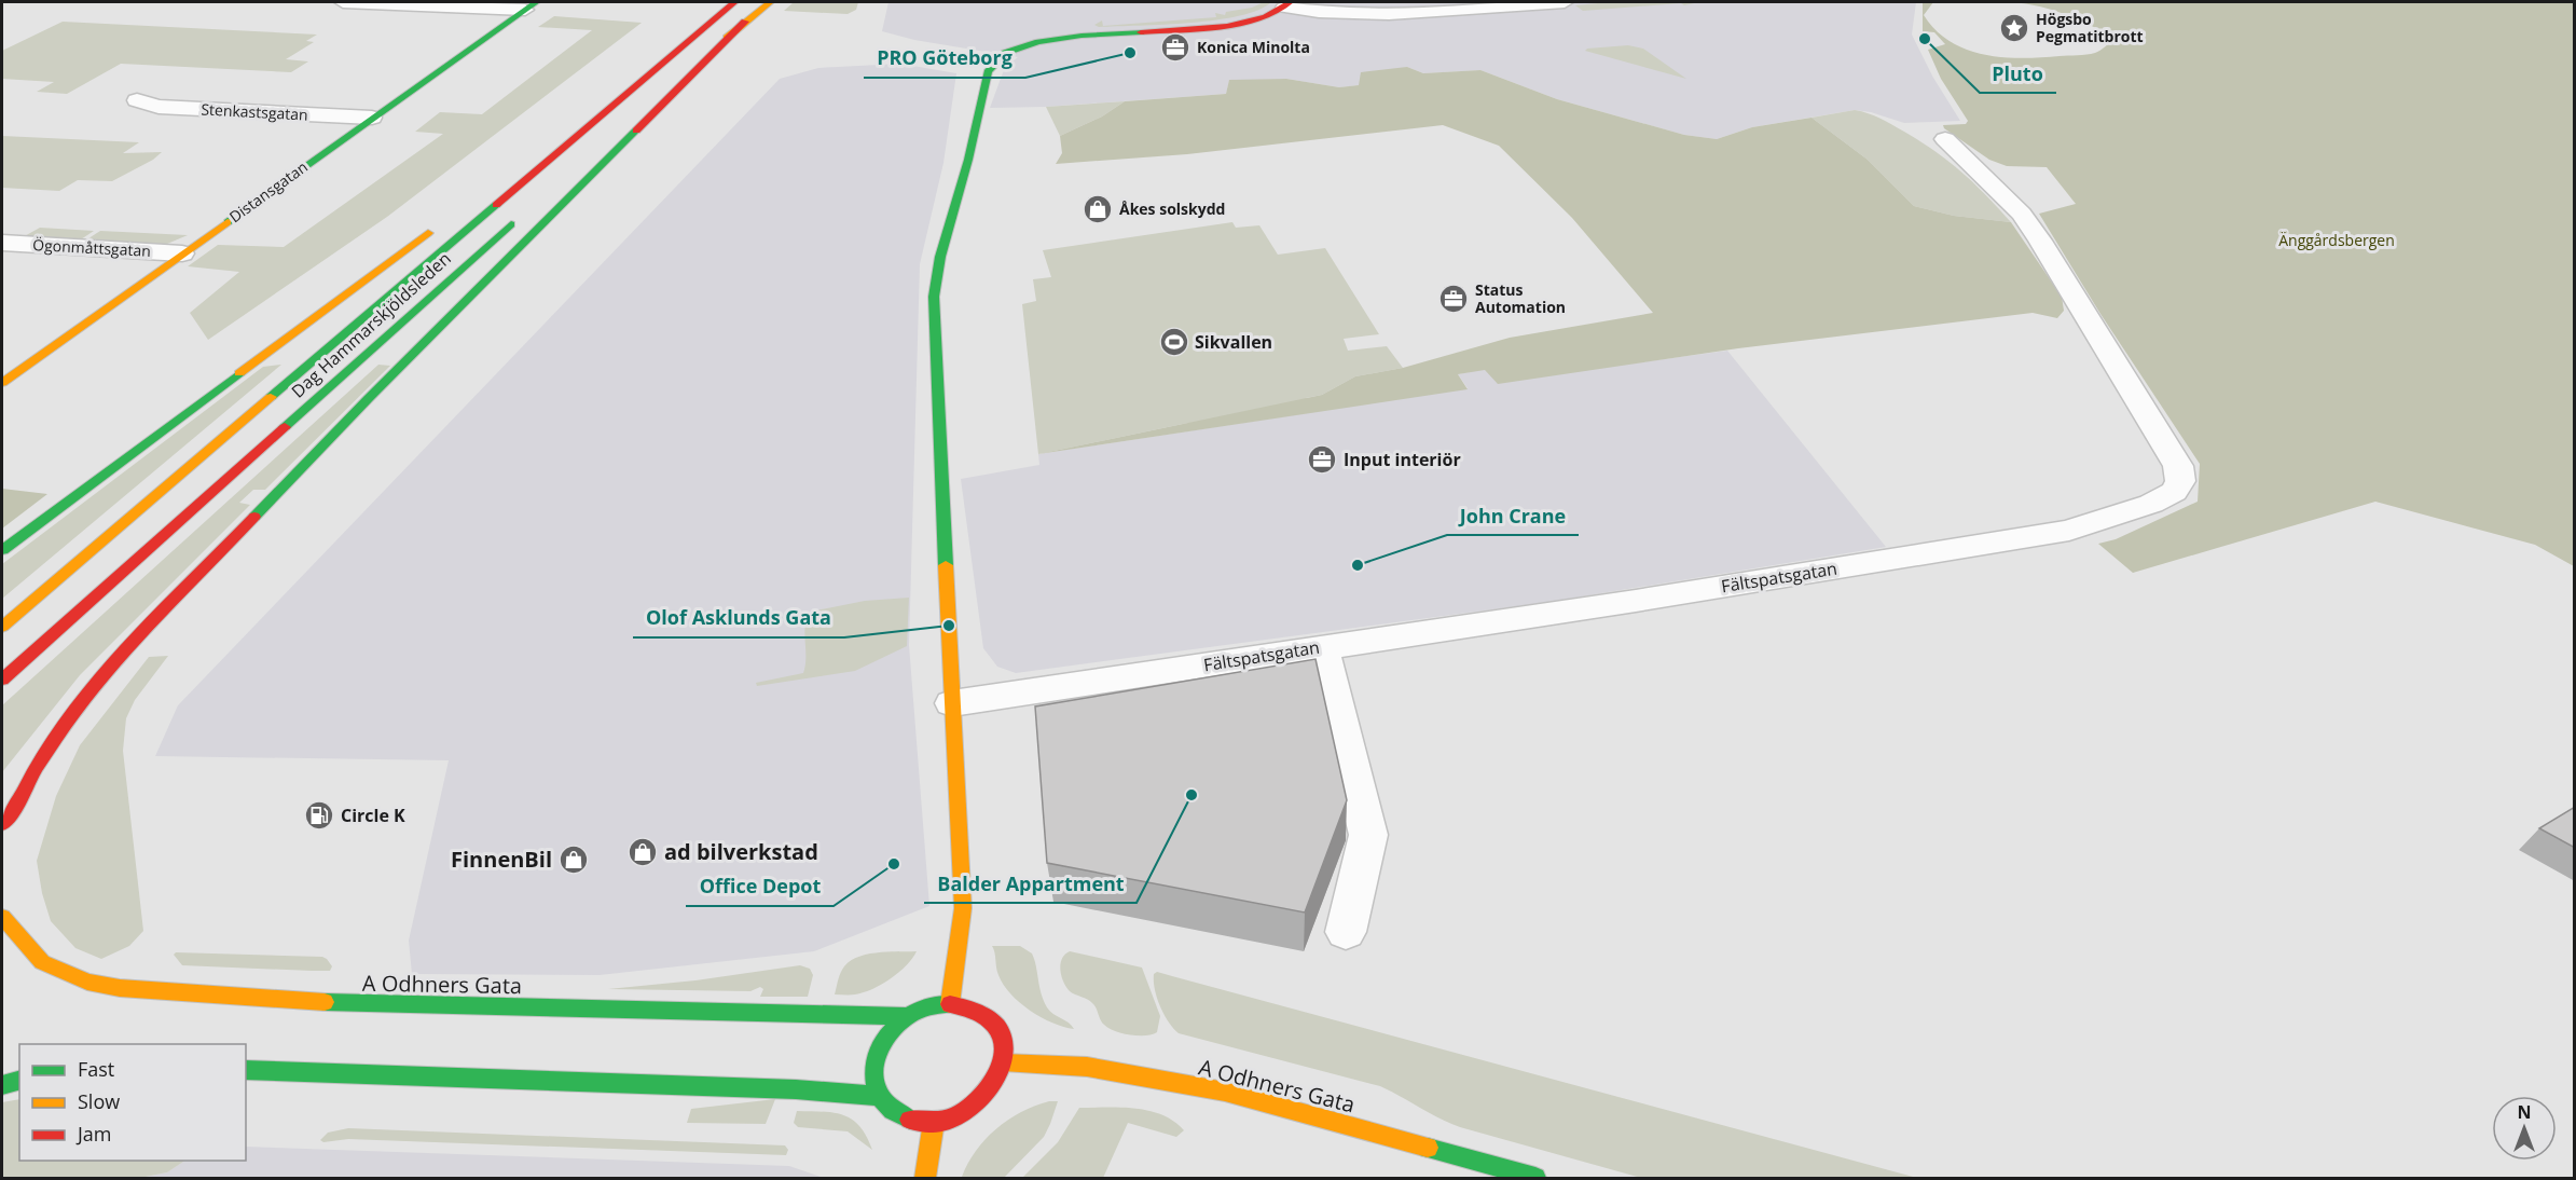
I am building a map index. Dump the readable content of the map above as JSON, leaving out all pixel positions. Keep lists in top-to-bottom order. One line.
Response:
{"streets":{"main road":["Distansgatan","Dag Hammarskjöldsleden","A Odhners Gata"],"street":["Stenkastsgatan","Ögonmåttsgatan","Fältspatsgatan"]},"crossings":[["Stenkastsgatan","Distansgatan"],["Distansgatan","Ögonmåttsgatan"]],"parks":["Änggårdsbergen"],"places":{"place":["Högsbo Pegmatitbrott"],"other":["Pluto","PRO Göteborg","John Crane","Olof Asklunds Gata","Balder Appartment","Office Depot"],"office":["Konica Minolta","Status Automation","Input interiör"],"shop":["Åkes solskydd","ad bilverkstad","FinnenBil"],"sports":["Sikvallen"],"fuel station":["Circle K"]},"legend":["Fast","Slow","Jam"],"north":"top"}
